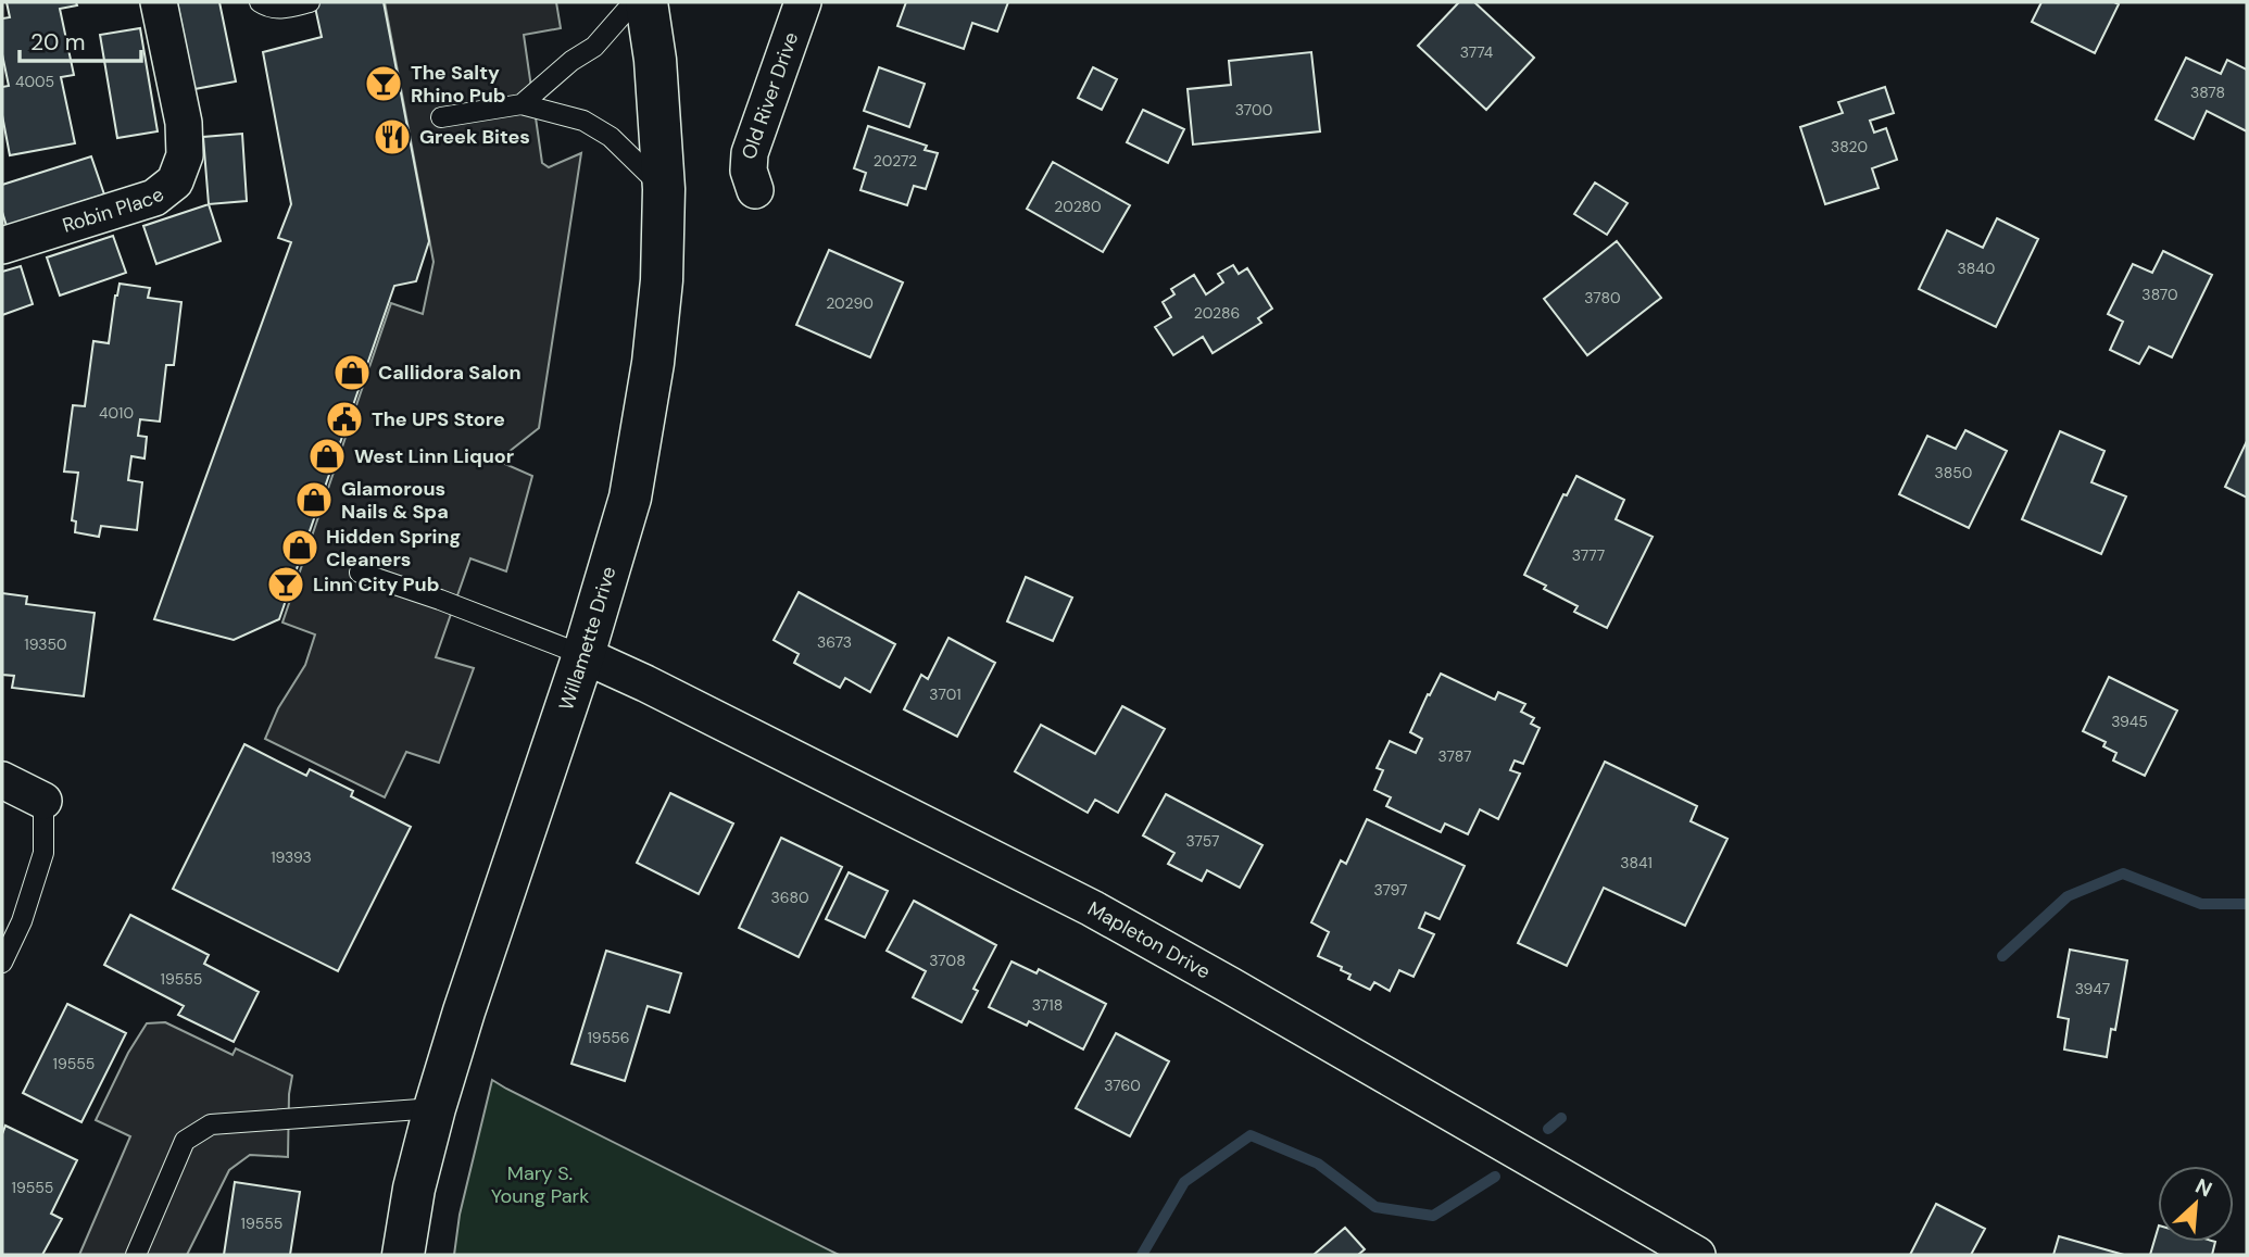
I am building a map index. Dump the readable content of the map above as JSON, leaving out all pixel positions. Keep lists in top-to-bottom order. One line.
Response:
{"streets":{"main road":["Willamette Drive"],"street":["Old River Drive","Robin Place","Mapleton Drive"]},"crossings":[["Willamette Drive","Mapleton Drive"]],"parks":["Mary S. Young Park"],"places":{"bar":["The Salty Rhino Pub","Linn City Pub"],"restaurant":["Greek Bites"],"shop":["Callidora Salon","West Linn Liquor","Glamorous Nails & Spa","Hidden Spring Cleaners"],"public building":["The UPS Store"]},"house_numbers":["3774","4005","3878","3700","3820","20272","20280","3840","3870","3780","20290","20286","4010","3850","3777","3673","19350","3701","3945","3787","3757","19393","3841","3797","3680","3708","19555","3947","3718","19556","19555","3760","19555","19555"],"scale_bar":"20 m","north":"top right"}
